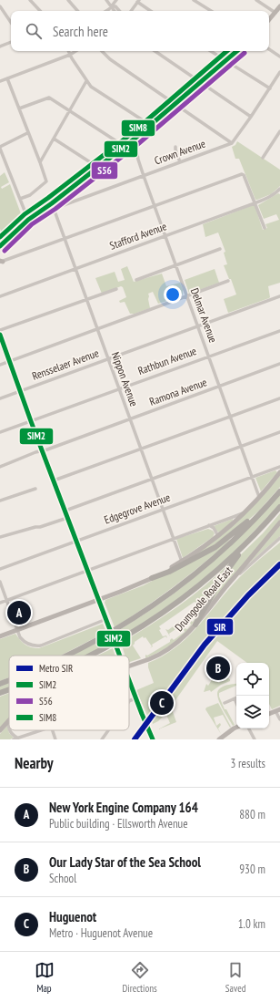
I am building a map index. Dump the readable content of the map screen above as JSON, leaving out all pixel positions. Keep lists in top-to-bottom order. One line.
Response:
{"streets":{"street":["Crown Avenue","Stafford Avenue","Delmar Avenue","Rathbun Avenue","Rensselaer Avenue","Nippon Avenue","Ramona Avenue","Edgegrove Avenue","Drumgoole Road East"]},"crossings":[["Crown Avenue","Delmar Avenue"],["Crown Avenue","Nippon Avenue"],["Stafford Avenue","Delmar Avenue"],["Stafford Avenue","Nippon Avenue"],["Delmar Avenue","Rathbun Avenue"],["Delmar Avenue","Rensselaer Avenue"],["Delmar Avenue","Ramona Avenue"],["Delmar Avenue","Edgegrove Avenue"],["Rathbun Avenue","Nippon Avenue"],["Rensselaer Avenue","Nippon Avenue"],["Nippon Avenue","Ramona Avenue"],["Nippon Avenue","Edgegrove Avenue"]],"lines":["transit line SIM2","transit line SIM8","transit line S56","metro line SIR"],"legend":["Metro SIR","SIM2","S56","SIM8"],"page":{"search":"Search here","pins":["A","B","C"],"heading":["Nearby","3 results"],"list":[{"mark":"A","name":"New York Engine Company 164","note":"Public building · Ellsworth Avenue","value":"880 m"},{"mark":"B","name":"Our Lady Star of the Sea School","note":"School","value":"930 m"},{"mark":"C","name":"Huguenot","note":"Metro · Huguenot Avenue","value":"1.0 km"}],"nav":["Map","Directions","Saved"]}}
